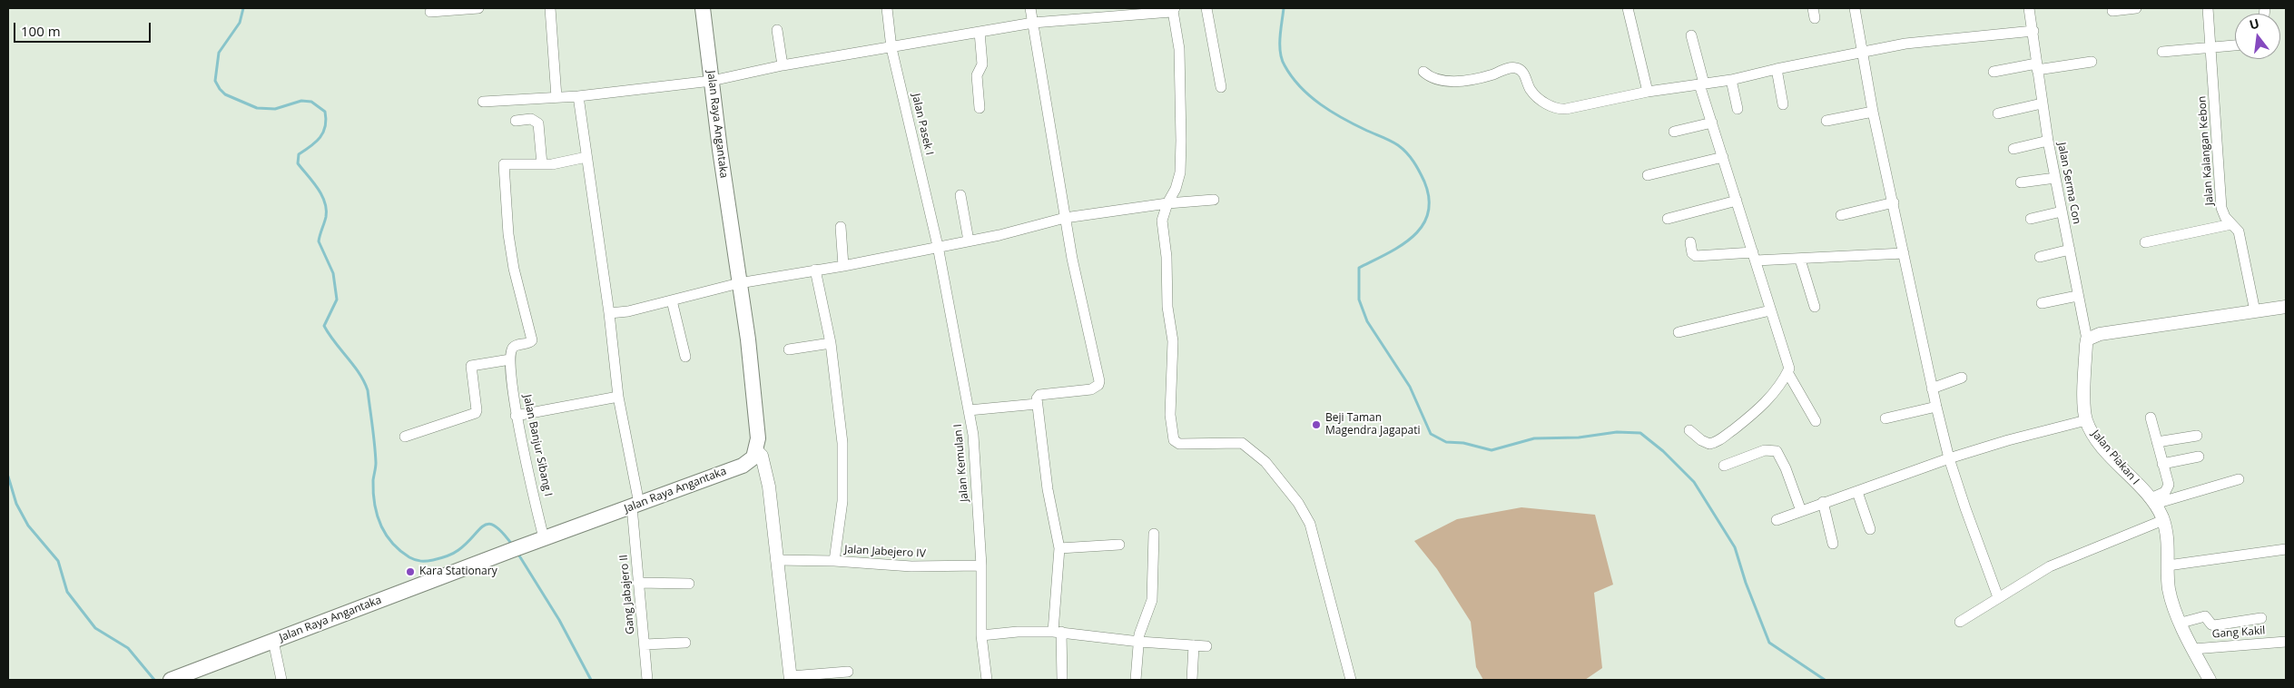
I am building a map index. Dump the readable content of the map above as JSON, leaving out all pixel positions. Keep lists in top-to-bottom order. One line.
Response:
{"streets":{"main road":["Jalan Raya Angantaka"],"street":["Jalan Pasek I","Jalan Kalangan Kebon","Jalan Serma Con","Jalan Banjur Sibang I","Jalan Piakan I","Jalan Kemulan I","Jalan Jabejero IV","Gang Jabajero II","Gang Kakil"]},"crossings":[["Jalan Raya Angantaka","Jalan Banjur Sibang I"],["Jalan Raya Angantaka","Gang Jabajero II"],["Jalan Pasek I","Jalan Kemulan I"],["Jalan Serma Con","Jalan Piakan I"],["Jalan Piakan I","Gang Kakil"],["Jalan Kemulan I","Jalan Jabejero IV"]],"places":["Beji Taman Magendra Jagapati","Kara Stationary"],"scale_bar":"100 m","north":"top"}
